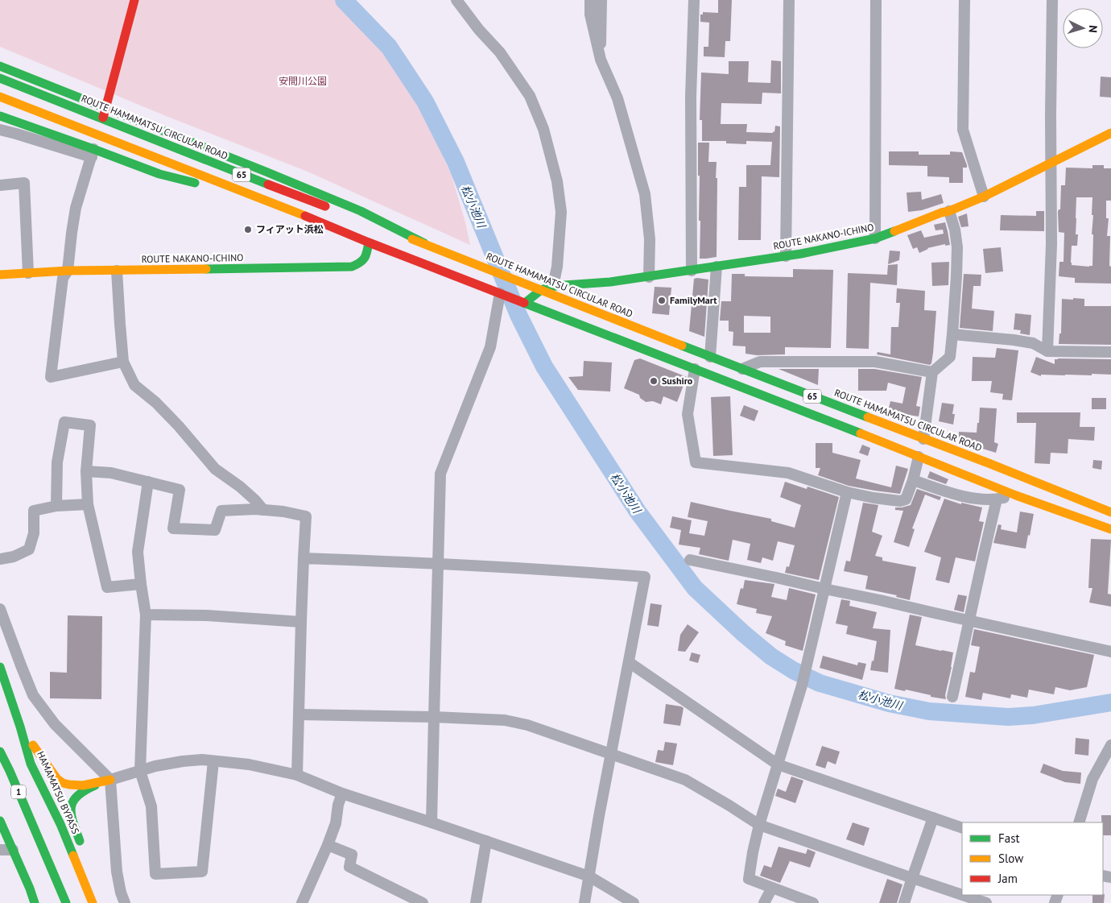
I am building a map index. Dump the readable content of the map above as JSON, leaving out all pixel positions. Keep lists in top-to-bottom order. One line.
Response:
{"streets":{"main road":["ROUTE HAMAMATSU CIRCULAR ROAD","65","ROUTE NAKANO-ICHINO","1","HAMAMATSU BYPASS"]},"crossings":[["ROUTE HAMAMATSU CIRCULAR ROAD","ROUTE NAKANO-ICHINO"],["65","ROUTE NAKANO-ICHINO"],["1","HAMAMATSU BYPASS"]],"water":["松小池川"],"parks":["安間川公園"],"places":["フィアット浜松","FamilyMart","Sushiro"],"legend":["Fast","Slow","Jam"],"north":"right"}
